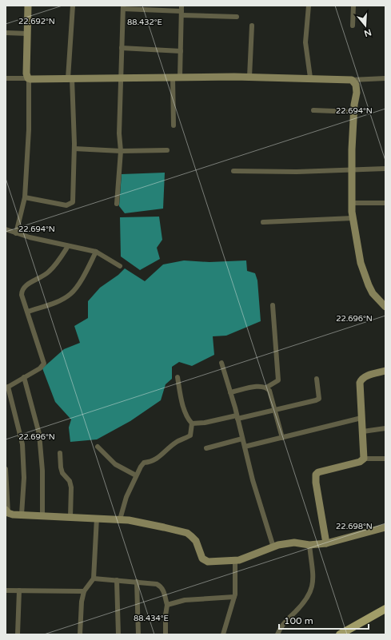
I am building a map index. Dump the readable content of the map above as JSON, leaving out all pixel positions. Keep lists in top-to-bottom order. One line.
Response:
{"scale_bar":"100 m","north":"bottom","coordinates":["22.692°N","88.432°E","22.694°N","22.696°N","22.698°N","88.434°E"]}
